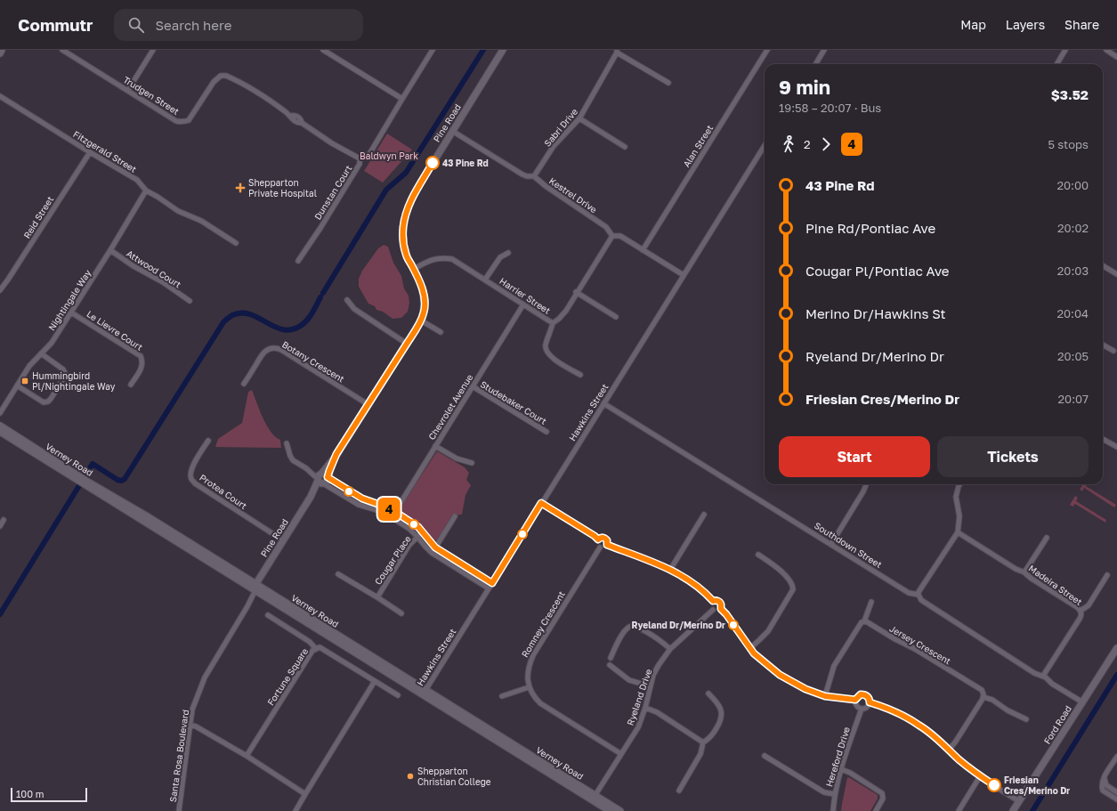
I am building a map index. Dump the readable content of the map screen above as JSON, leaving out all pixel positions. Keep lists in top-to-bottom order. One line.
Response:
{"streets":{"street":["Trudgen Street","Pine Road","Sabri Drive","Alan Street","Fitzgerald Street","Dunstan Court","Kestrel Drive","Reid Street","Attwood Court","Harrier Street","Nightingale Way","Le Lievre Court","Botany Crescent","Studebaker Court","Chevrolet Avenue","Hawkins Street","Verney Road","Protea Court","Southdown Street","Cougar Place","Madeira Street","Romney Crescent","Jersey Crescent","Fortune Square","Ryeland Drive","Ford Road","Santa Rosa Boulevard","Hereford Drive"]},"crossings":[["Trudgen Street","Dunstan Court"],["Pine Road","Kestrel Drive"],["Pine Road","Harrier Street"],["Pine Road","Botany Crescent"],["Pine Road","Verney Road"],["Pine Road","Protea Court"],["Pine Road","Santa Rosa Boulevard"],["Sabri Drive","Kestrel Drive"],["Alan Street","Kestrel Drive"],["Fitzgerald Street","Reid Street"],["Fitzgerald Street","Nightingale Way"],["Kestrel Drive","Harrier Street"],["Kestrel Drive","Hawkins Street"],["Attwood Court","Nightingale Way"],["Harrier Street","Chevrolet Avenue"],["Nightingale Way","Le Lievre Court"],["Studebaker Court","Chevrolet Avenue"],["Hawkins Street","Verney Road"],["Hawkins Street","Southdown Street"],["Verney Road","Ryeland Drive"],["Verney Road","Santa Rosa Boulevard"],["Southdown Street","Madeira Street"],["Southdown Street","Ford Road"]],"parks":["Baldwyn Park"],"places":{"other":["43 Pine Rd","Ryeland Dr/Merino Dr","Shepparton Christian College","Friesian Cres/Merino Dr"],"health":["Shepparton Private Hospital"],"transit":["Hummingbird Pl/Nightingale Way"]},"lines":["bus line 4"],"scale_bar":"100 m","page":{"header":"Commutr","search":"Search here","nav":["Map","Layers","Share"],"on_map":"4","heading":["9 min","19:58 – 20:07 · Bus","$3.52"],"legs":["2","4","5 stops"],"list":[{"name":"43 Pine Rd","value":"20:00"},{"name":"Pine Rd/Pontiac Ave","value":"20:02"},{"name":"Cougar Pl/Pontiac Ave","value":"20:03"},{"name":"Merino Dr/Hawkins St","value":"20:04"},{"name":"Ryeland Dr/Merino Dr","value":"20:05"},{"name":"Friesian Cres/Merino Dr","value":"20:07"}],"buttons":["Start","Tickets"],"scale":"100 m"}}
